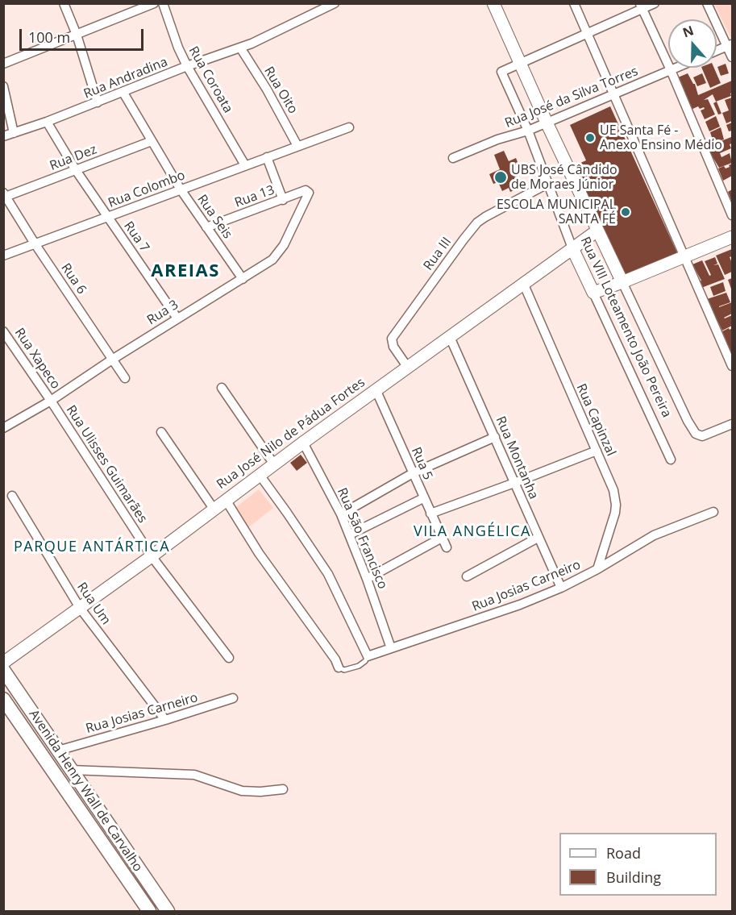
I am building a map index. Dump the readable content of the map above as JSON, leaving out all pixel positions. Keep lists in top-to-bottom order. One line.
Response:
{"streets":{"main road":["Avenida Henry Wall de Carvalho"],"street":["Rua Andradina","Rua Coroata","Rua Oito","Rua José da Silva Torres","Rua Dez","Rua Colombo","Rua 13","Rua Seis","Rua 7","Rua III","Rua 6","Rua 3","Rua VIII Loteamento João Pereira","Rua Xapeco","Rua Capinzal","Rua José Nilo de Pádua Fortes","Rua Montanha","Rua 5","Rua Ulisses Guimarães","Rua São Francisco","Rua Josias Carneiro","Rua Um"]},"crossings":[["Rua Andradina","Rua Coroata"],["Rua Andradina","Rua Oito"],["Rua Andradina","Rua Seis"],["Rua Andradina","Rua 7"],["Rua Coroata","Rua Colombo"],["Rua Oito","Rua Colombo"],["Rua José da Silva Torres","Rua VIII Loteamento João Pereira"],["Rua Dez","Rua Seis"],["Rua Dez","Rua 7"],["Rua Dez","Rua 6"],["Rua Colombo","Rua Seis"],["Rua Colombo","Rua 7"],["Rua Colombo","Rua 6"],["Rua 13","Rua Seis"],["Rua 13","Rua 3"],["Rua Seis","Rua 3"],["Rua 7","Rua 3"],["Rua III","Rua VIII Loteamento João Pereira"],["Rua III","Rua José Nilo de Pádua Fortes"],["Rua 6","Rua 3"],["Rua 3","Rua Xapeco"],["Rua 3","Rua Ulisses Guimarães"],["Rua VIII Loteamento João Pereira","Rua José Nilo de Pádua Fortes"],["Rua Xapeco","Rua Ulisses Guimarães"],["Rua Capinzal","Rua José Nilo de Pádua Fortes"],["Rua Capinzal","Rua Josias Carneiro"],["Rua José Nilo de Pádua Fortes","Rua Montanha"],["Rua José Nilo de Pádua Fortes","Rua 5"],["Rua José Nilo de Pádua Fortes","Rua Ulisses Guimarães"],["Rua José Nilo de Pádua Fortes","Rua São Francisco"],["Rua José Nilo de Pádua Fortes","Rua Josias Carneiro"],["Rua José Nilo de Pádua Fortes","Rua Um"],["Rua Montanha","Rua Josias Carneiro"],["Rua São Francisco","Rua Josias Carneiro"],["Rua Josias Carneiro","Rua Um"],["Rua Josias Carneiro","Avenida Henry Wall de Carvalho"]],"districts":["AREIAS","VILA ANGÉLICA","PARQUE ANTÁRTICA"],"places":["UE Santa Fé - Anexo Ensino Médio","UBS José Cândido de Moraes Júnior","ESCOLA MUNICIPAL SANTA FÉ"],"legend":["Road","Building"],"scale_bar":"100 m","north":"top"}
